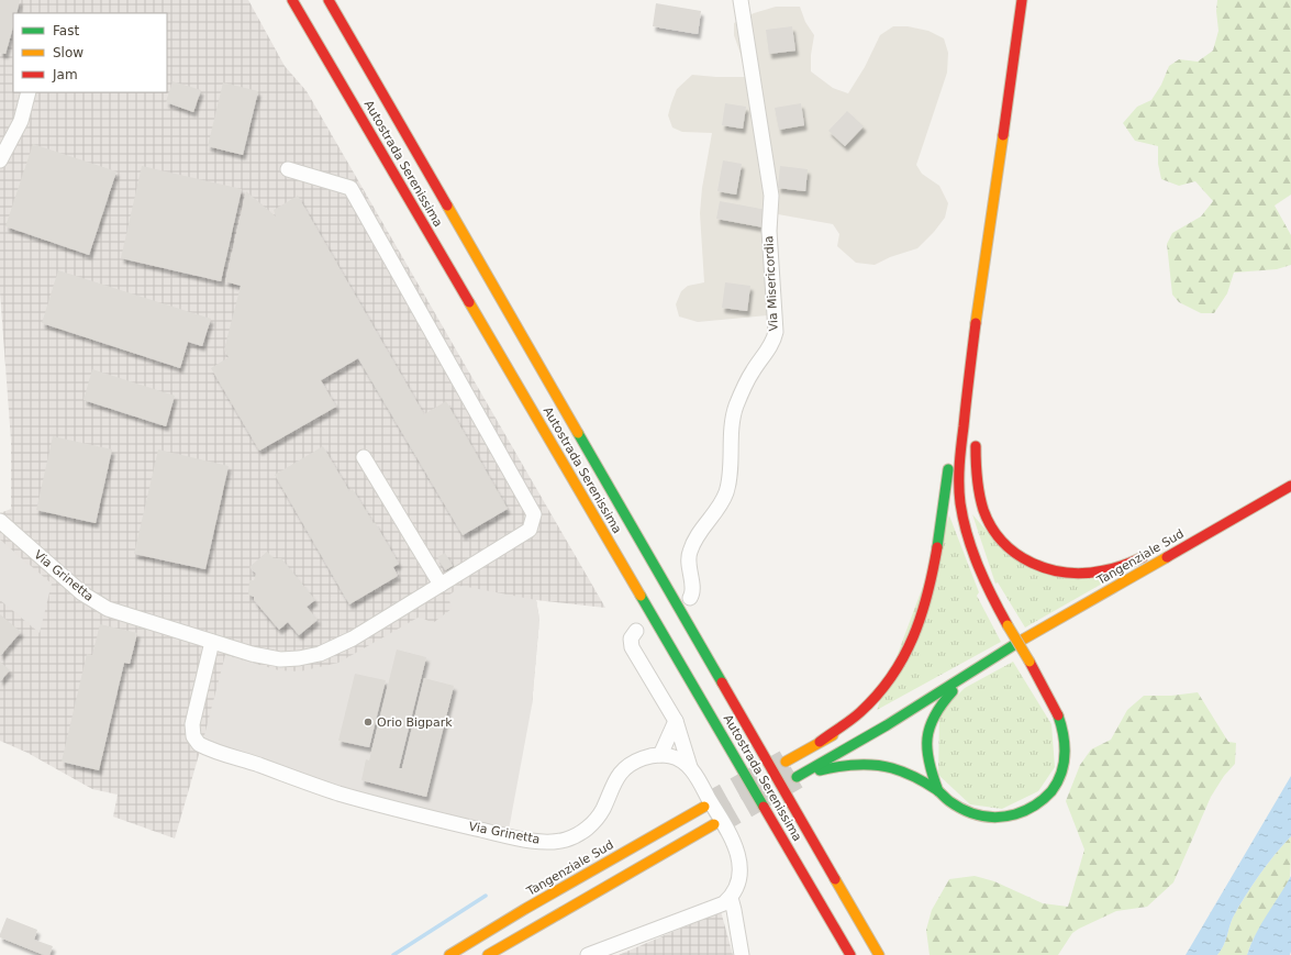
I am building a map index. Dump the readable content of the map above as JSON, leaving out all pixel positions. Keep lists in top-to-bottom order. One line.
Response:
{"streets":{"highway":["Autostrada Serenissima","Tangenziale Sud"],"street":["Via Misericordia","Via Grinetta"]},"places":["Orio Bigpark"],"legend":["Fast","Slow","Jam"]}
